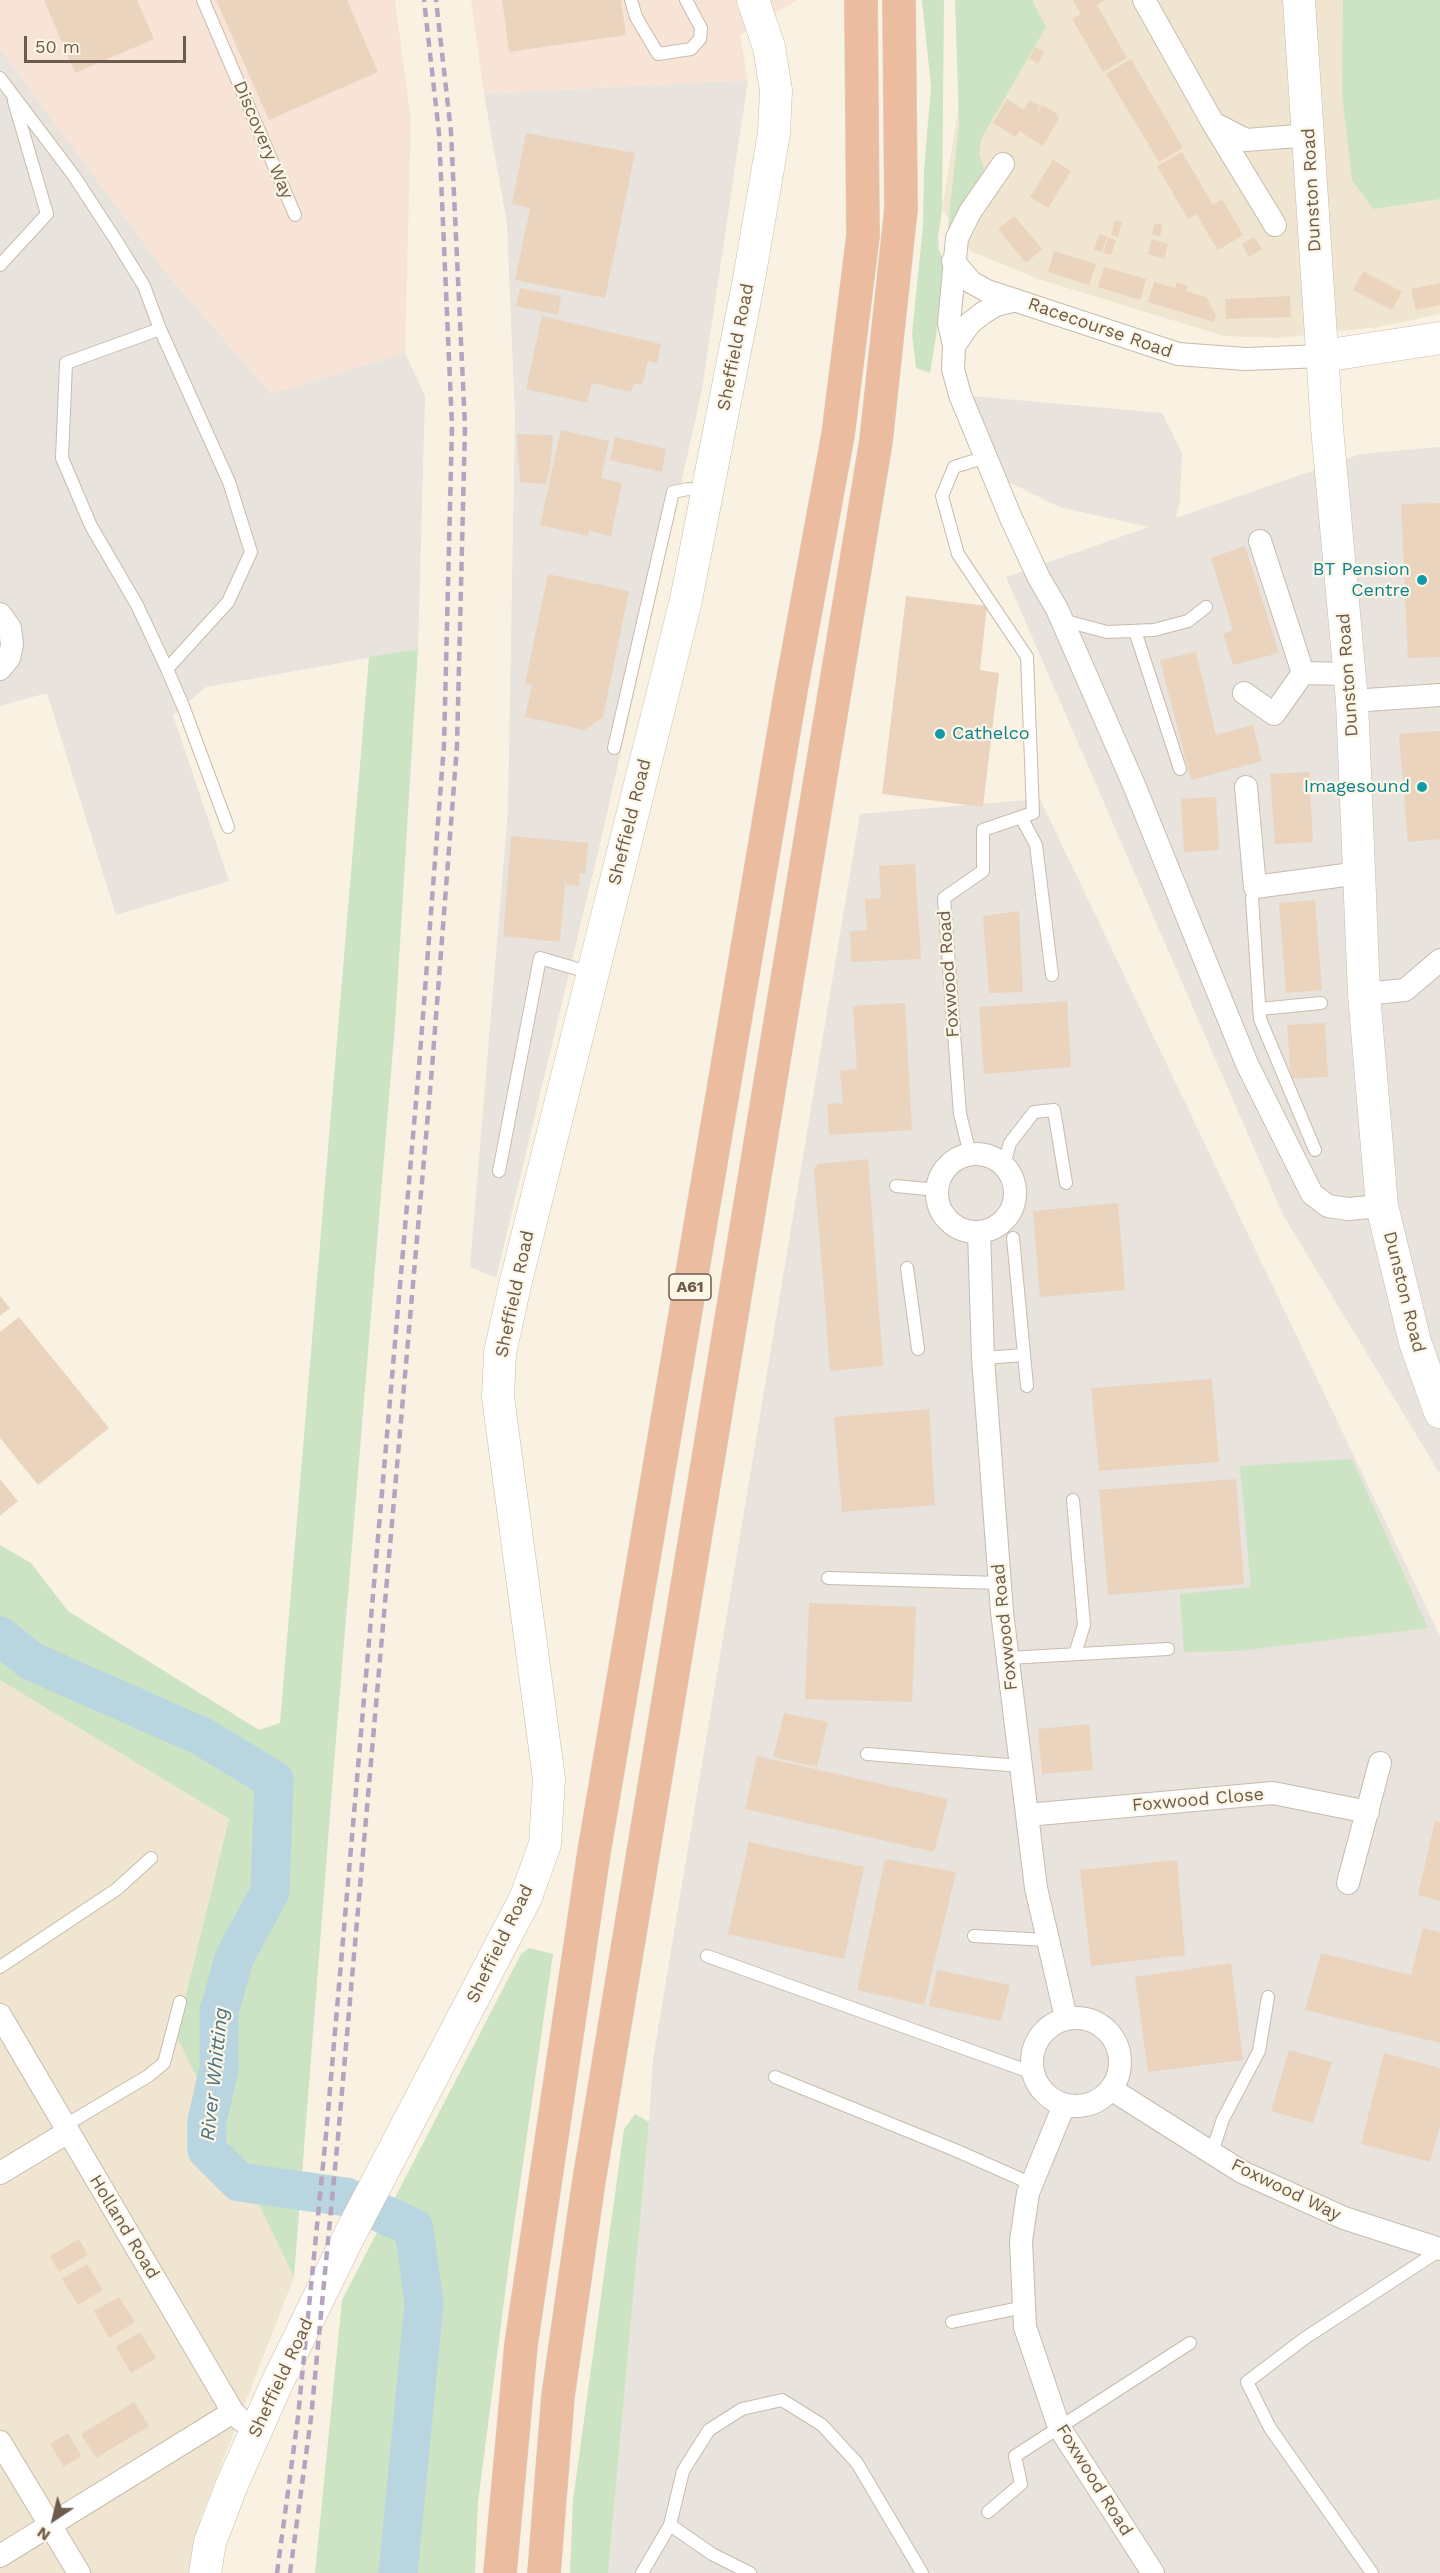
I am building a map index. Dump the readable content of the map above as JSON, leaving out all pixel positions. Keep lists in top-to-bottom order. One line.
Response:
{"streets":{"highway":["A61"],"main road":["Dunston Road","Racecourse Road","Sheffield Road"],"street":["Foxwood Road","Foxwood Close","Foxwood Way","Holland Road"],"lane":["Discovery Way"]},"crossings":[["Dunston Road","Racecourse Road"],["Dunston Road","Foxwood Road"],["Sheffield Road","Holland Road"],["Foxwood Road","Foxwood Close"],["Foxwood Road","Foxwood Way"]],"water":["River Whitting"],"places":["BT Pension Centre","Cathelco","Imagesound"],"scale_bar":"50 m","north":"bottom left"}
